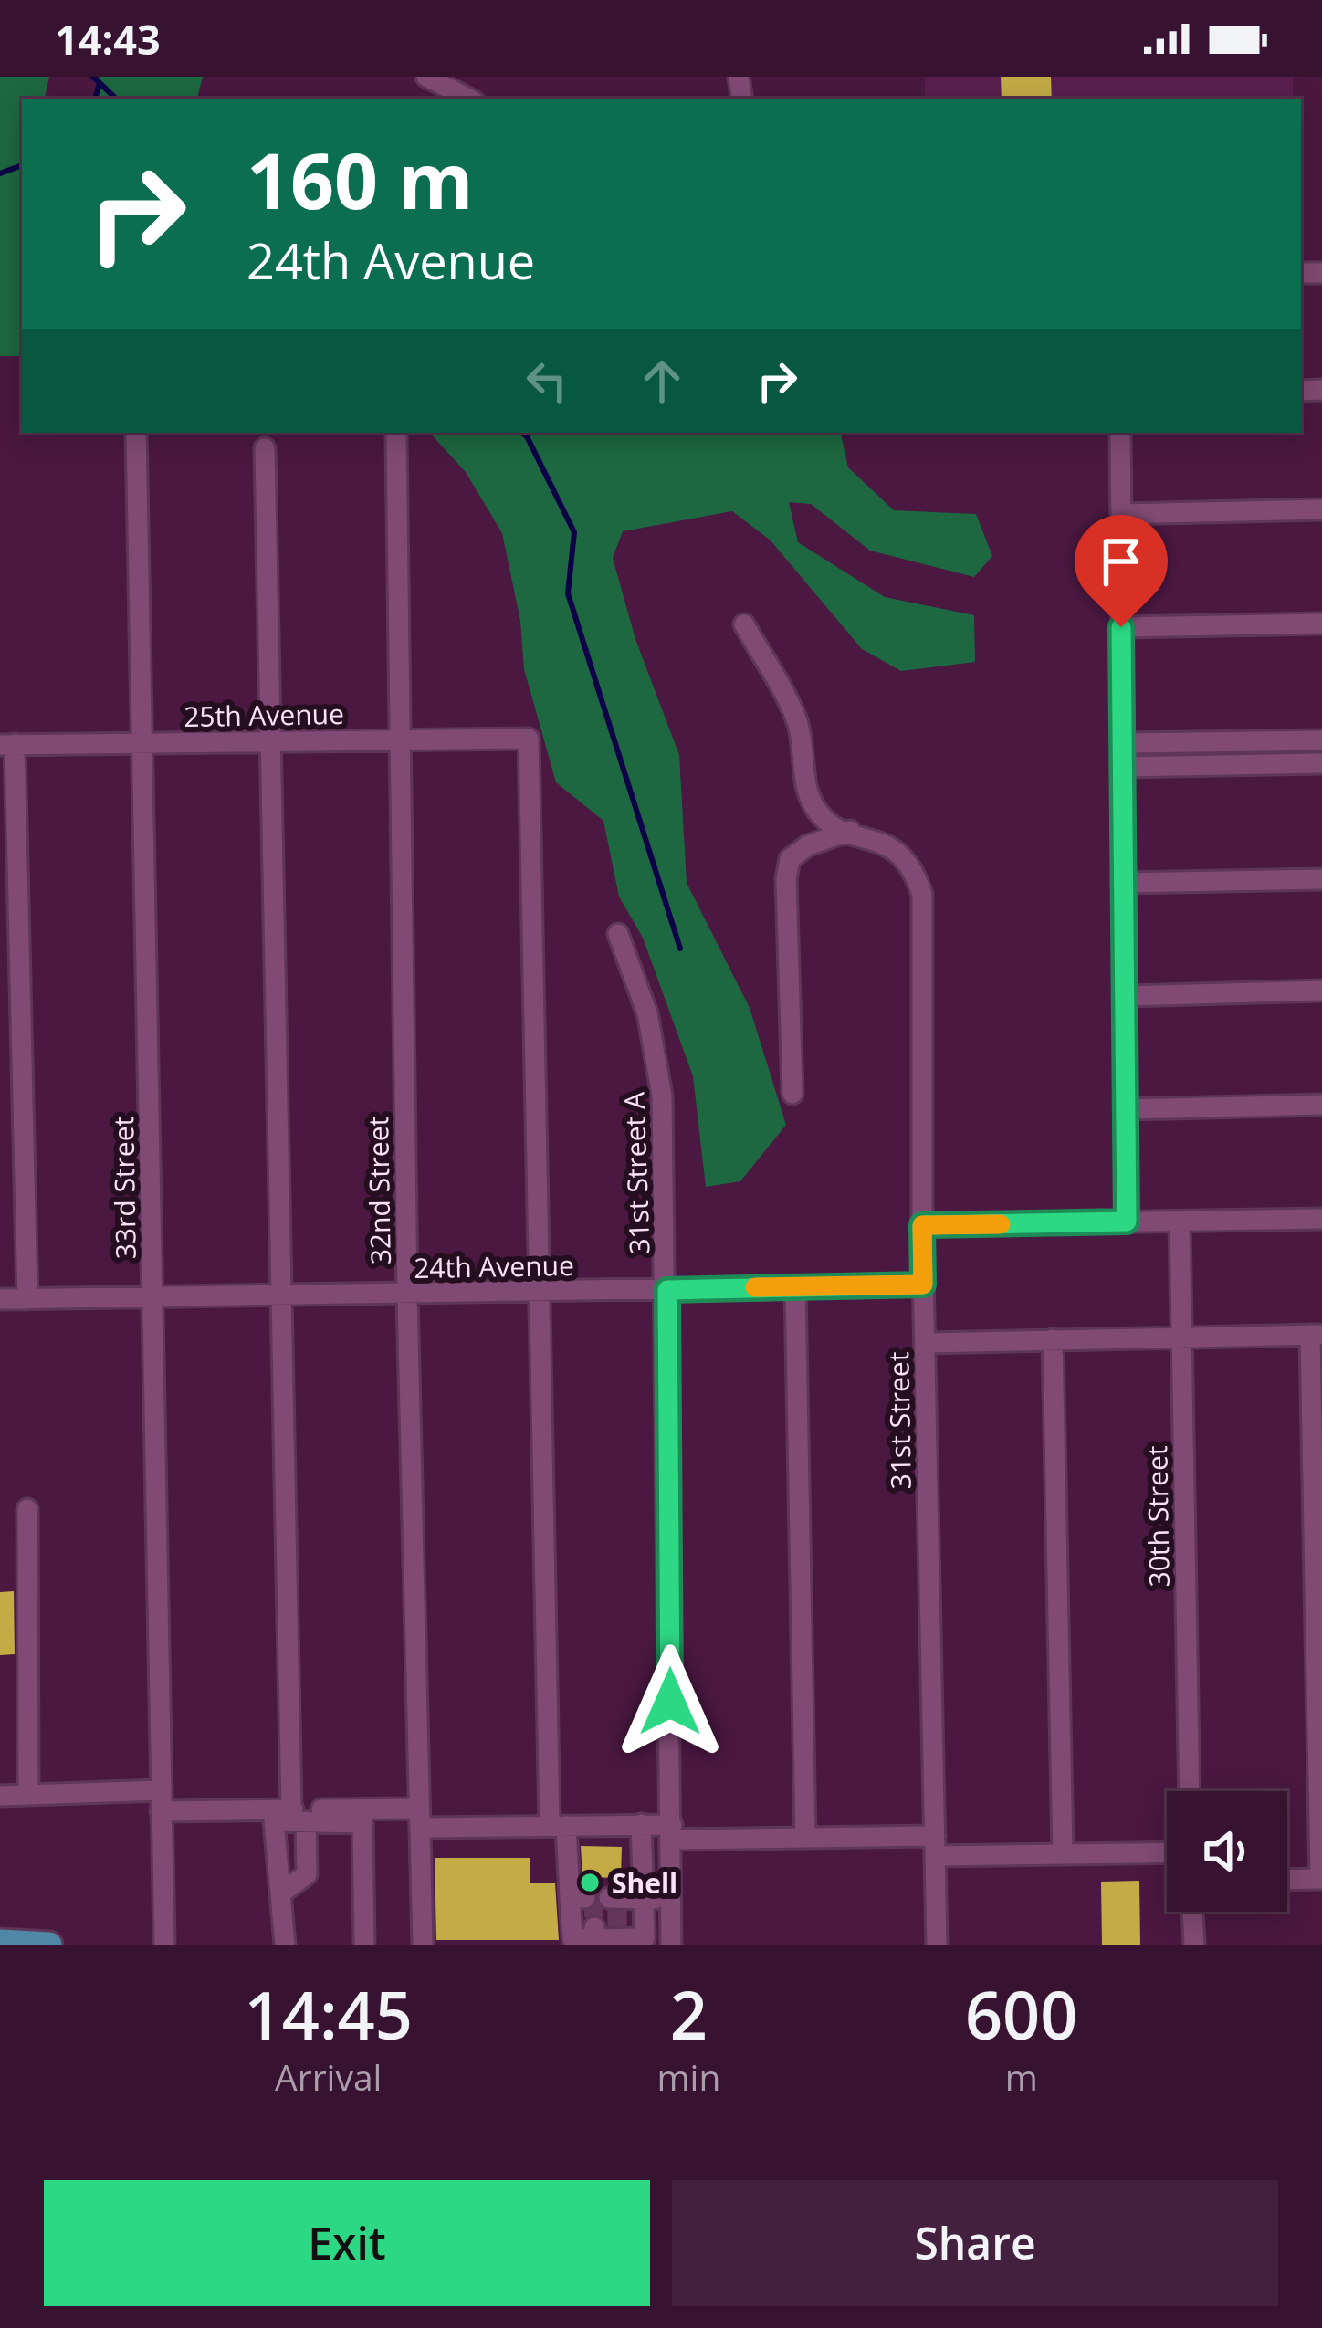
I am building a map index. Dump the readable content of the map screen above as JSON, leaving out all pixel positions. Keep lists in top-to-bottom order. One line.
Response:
{"streets":{"street":["25th Avenue","31st Street A","33rd Street","32nd Street","24th Avenue","31st Street","30th Street"]},"crossings":[["25th Avenue","33rd Street"],["25th Avenue","32nd Street"],["25th Avenue","24th Avenue"],["31st Street A","24th Avenue"],["33rd Street","24th Avenue"],["32nd Street","24th Avenue"],["24th Avenue","31st Street"]],"places":["Shell"],"page":{"status":"14:43","turn":["160 m","24th Avenue"],"eta":["14:45","Arrival","2","min","600","m"],"buttons":["Exit","Share"]}}
